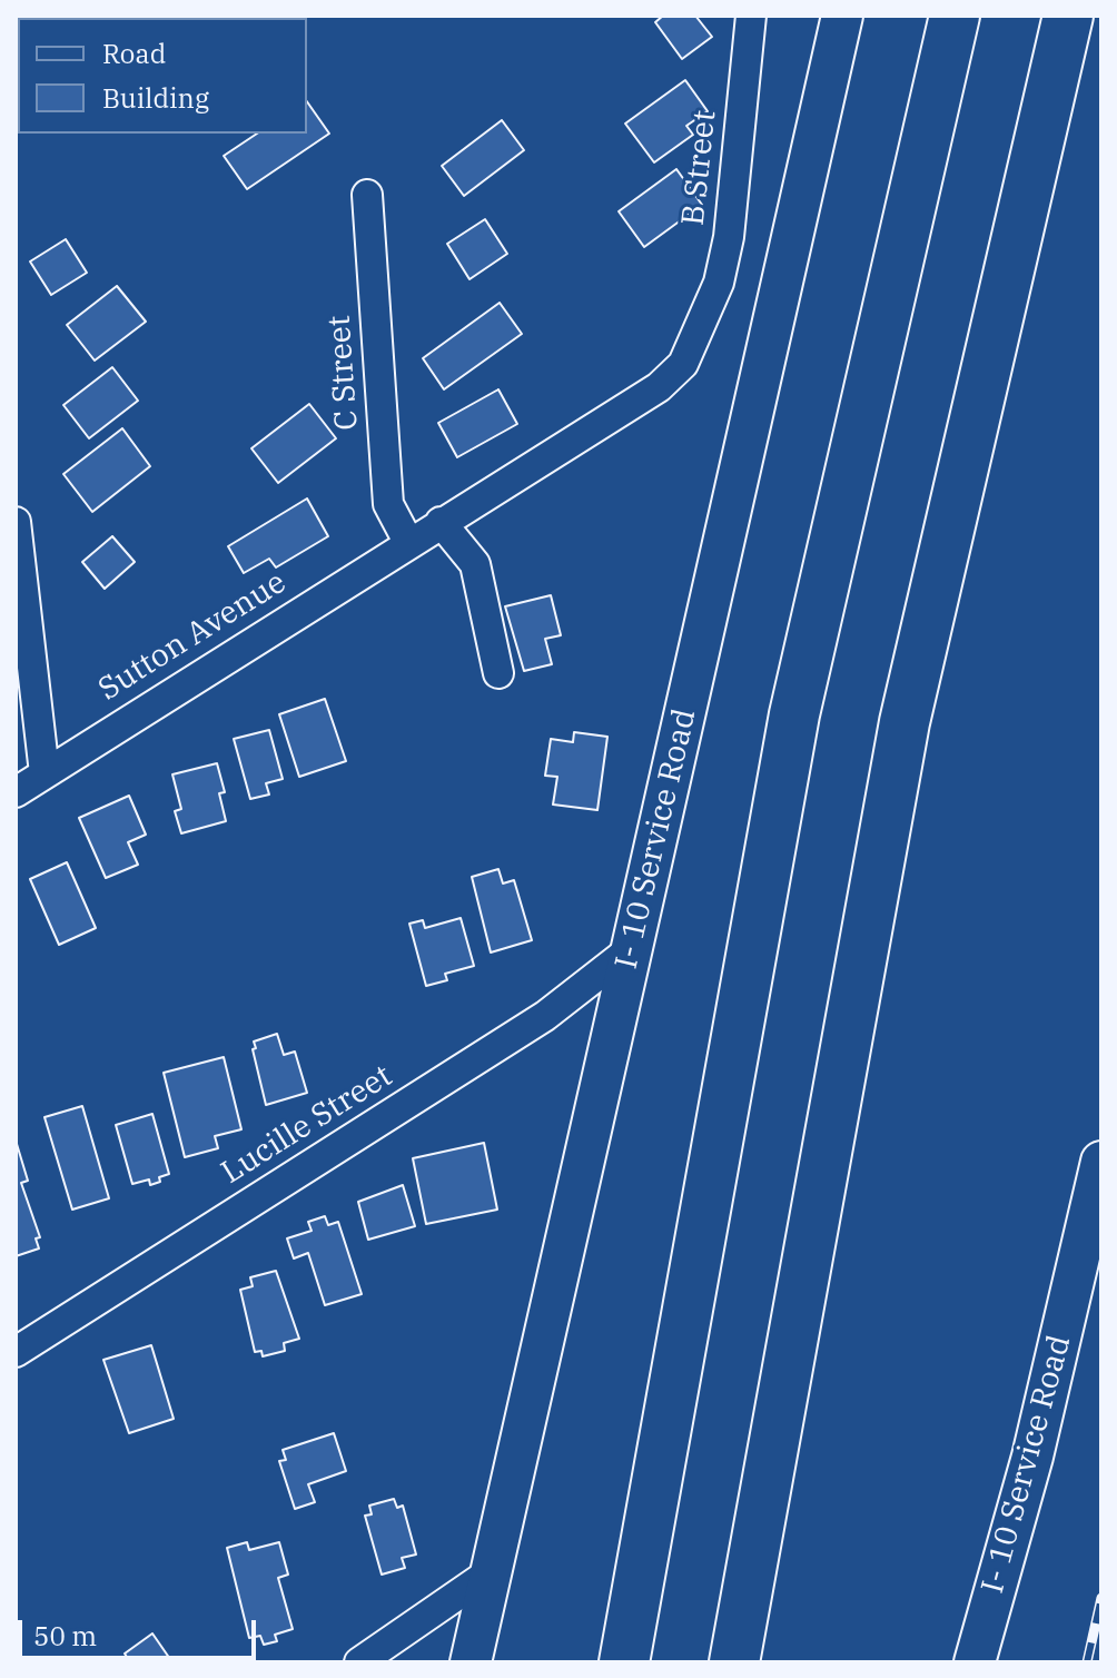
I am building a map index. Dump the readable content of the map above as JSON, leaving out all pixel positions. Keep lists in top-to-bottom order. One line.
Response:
{"streets":{"main road":["I- 10 Service Road"],"street":["B Street","C Street","Sutton Avenue","Lucille Street"]},"crossings":[["B Street","Sutton Avenue"],["C Street","Sutton Avenue"],["I- 10 Service Road","Lucille Street"]],"legend":["Road","Building"],"scale_bar":"50 m"}
